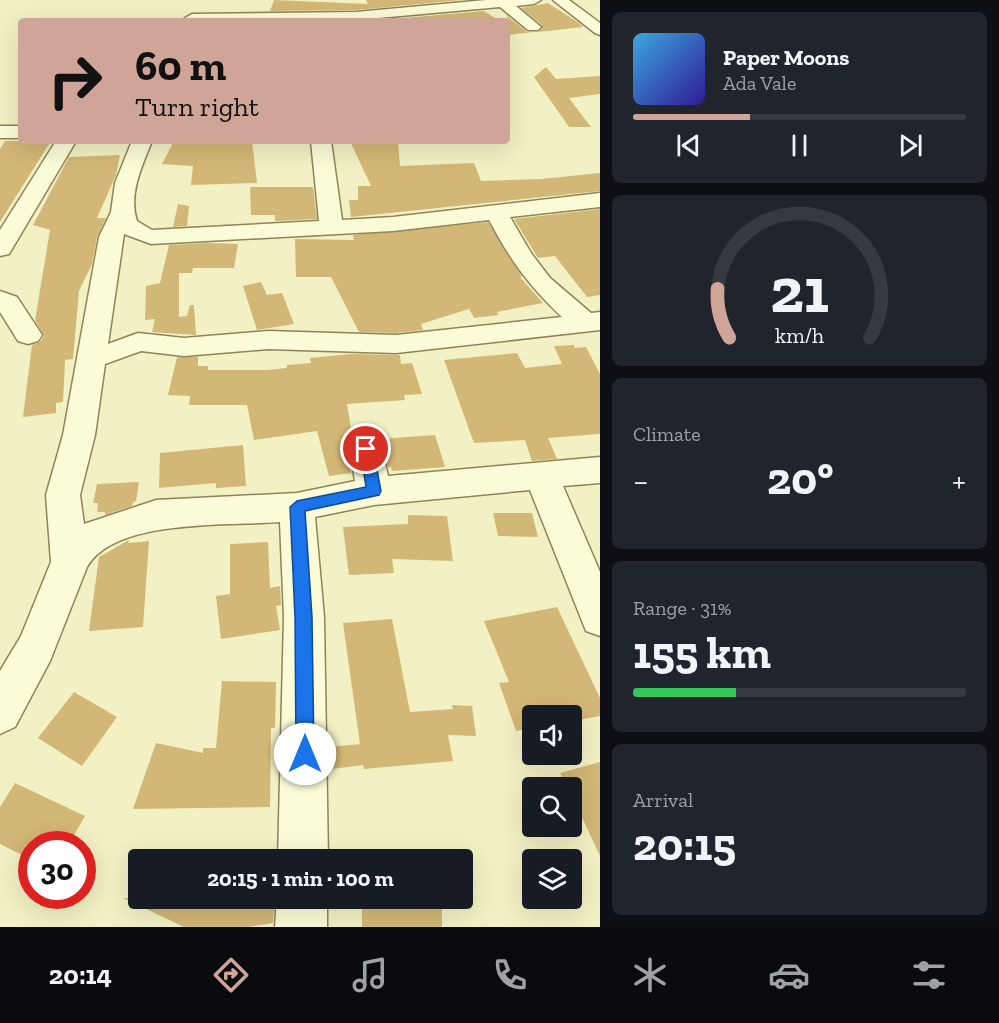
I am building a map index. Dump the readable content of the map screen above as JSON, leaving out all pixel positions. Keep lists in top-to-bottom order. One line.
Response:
{"page":{"turn":["60 m","Turn right"],"song":["Paper Moons","Ada Vale"],"tile":["Climate",["Range · 31%","155 km"],["Arrival","20:15"]],"heat":["−","20°","+"],"limit":"30","trip":"20:15 · 1 min · 100 m","tabs":"20:14","gauge":["21","km/h"]}}
